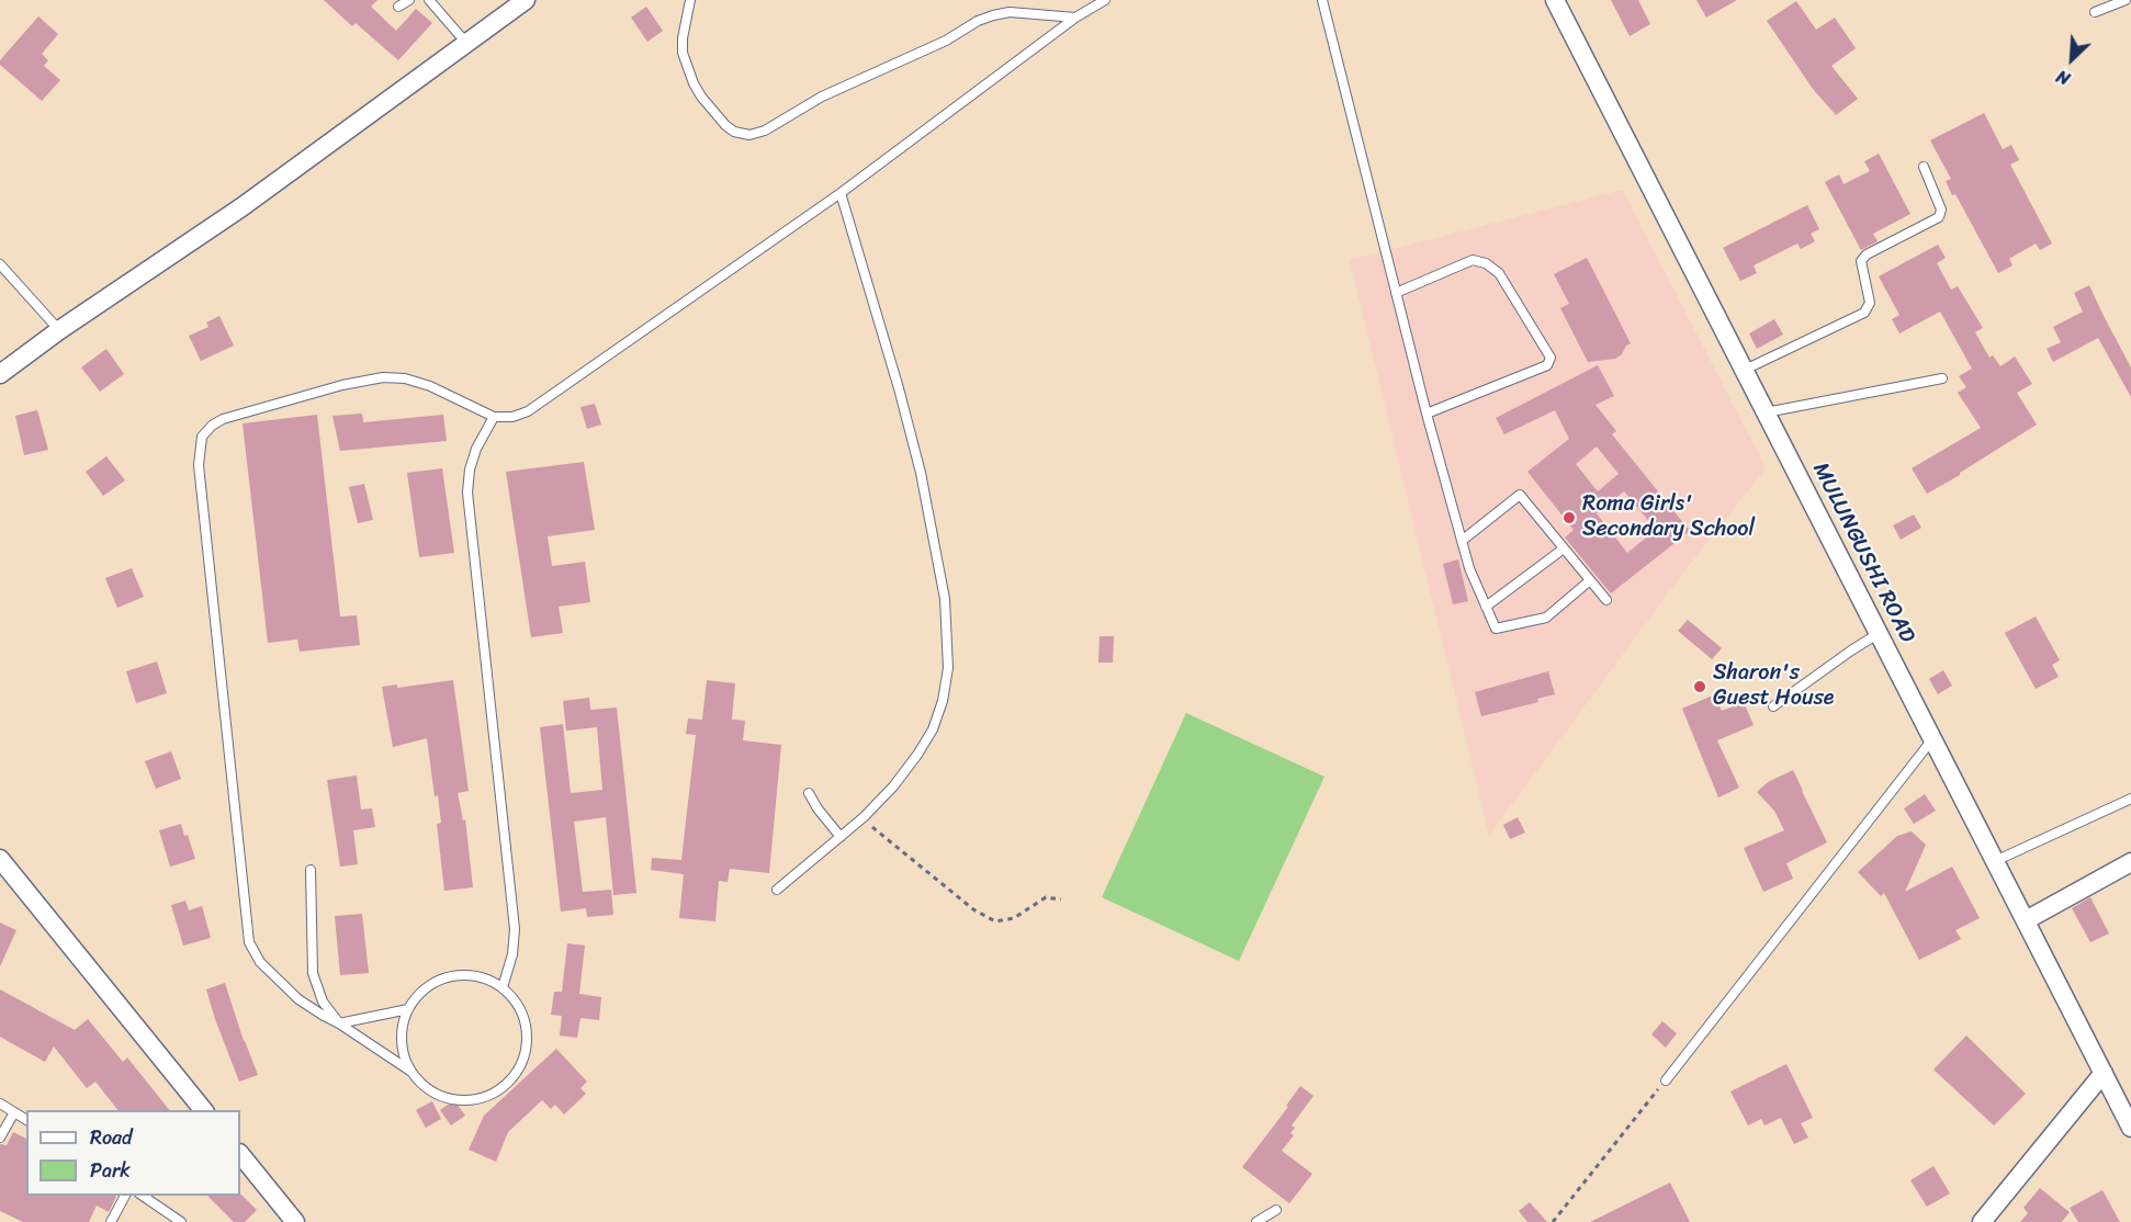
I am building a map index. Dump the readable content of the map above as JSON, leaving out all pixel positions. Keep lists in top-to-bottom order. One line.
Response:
{"streets":{"street":["MULUNGUSHI ROAD"]},"places":["Roma Girls' Secondary School","Sharon's Guest House"],"legend":["Road","Park"],"north":"bottom left"}
